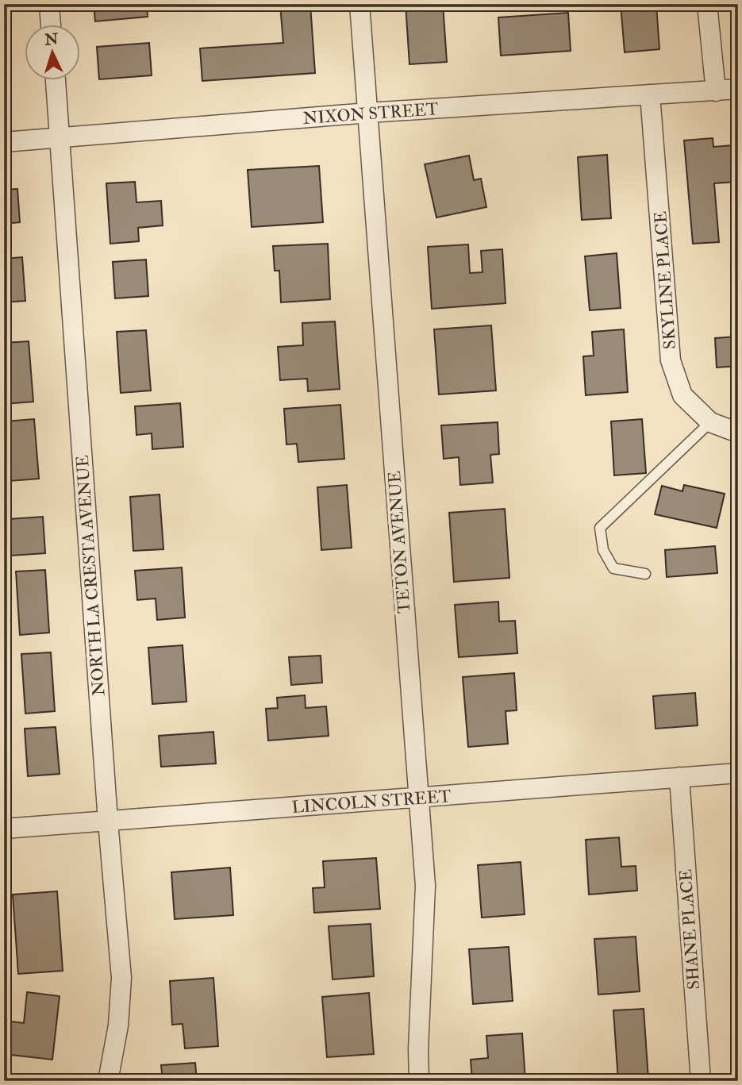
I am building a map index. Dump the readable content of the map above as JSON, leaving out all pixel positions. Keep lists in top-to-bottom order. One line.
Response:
{"streets":{"street":["NIXON STREET","SKYLINE PLACE","TETON AVENUE","NORTH LA CRESTA AVENUE","LINCOLN STREET","SHANE PLACE"]},"crossings":[["NIXON STREET","SKYLINE PLACE"],["NIXON STREET","TETON AVENUE"],["NIXON STREET","NORTH LA CRESTA AVENUE"],["TETON AVENUE","LINCOLN STREET"],["NORTH LA CRESTA AVENUE","LINCOLN STREET"],["LINCOLN STREET","SHANE PLACE"]],"north":"top"}
